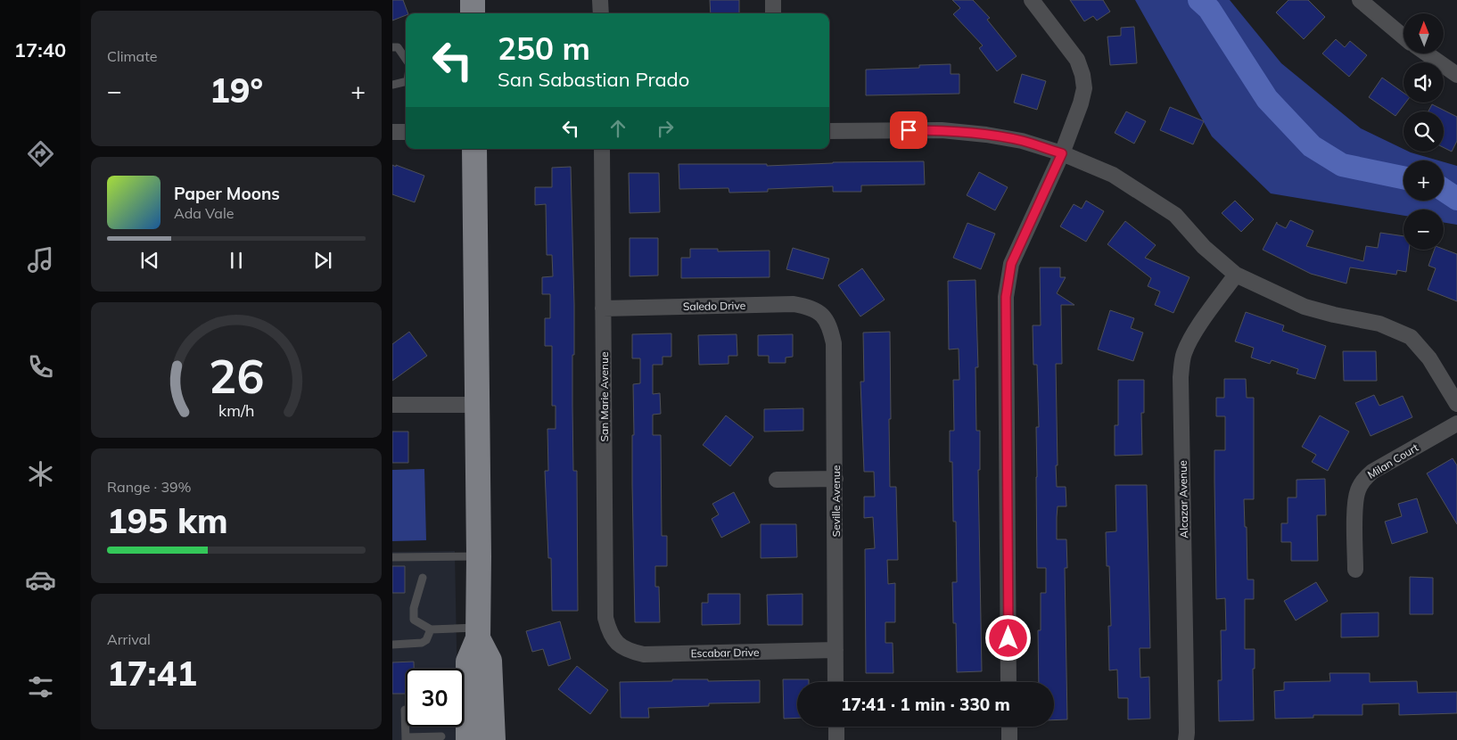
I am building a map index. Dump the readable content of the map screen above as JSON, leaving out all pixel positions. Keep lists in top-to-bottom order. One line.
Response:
{"streets":{"street":["Saledo Drive","San Marie Avenue","Milan Court","Alcazar Avenue","Seville Avenue","Escabar Drive"]},"crossings":[["Saledo Drive","San Marie Avenue"],["Saledo Drive","Seville Avenue"],["San Marie Avenue","Escabar Drive"],["Seville Avenue","Escabar Drive"]],"north":"top","page":{"tabs":"17:40","tile":["Climate",["Range · 39%","195 km"],["Arrival","17:41"]],"map_buttons":["+","−"],"turn":["250 m","San Sabastian Prado"],"heat":["−","19°","+"],"song":["Paper Moons","Ada Vale"],"limit":"30","trip":"17:41 · 1 min · 330 m","gauge":["26","km/h"]}}
